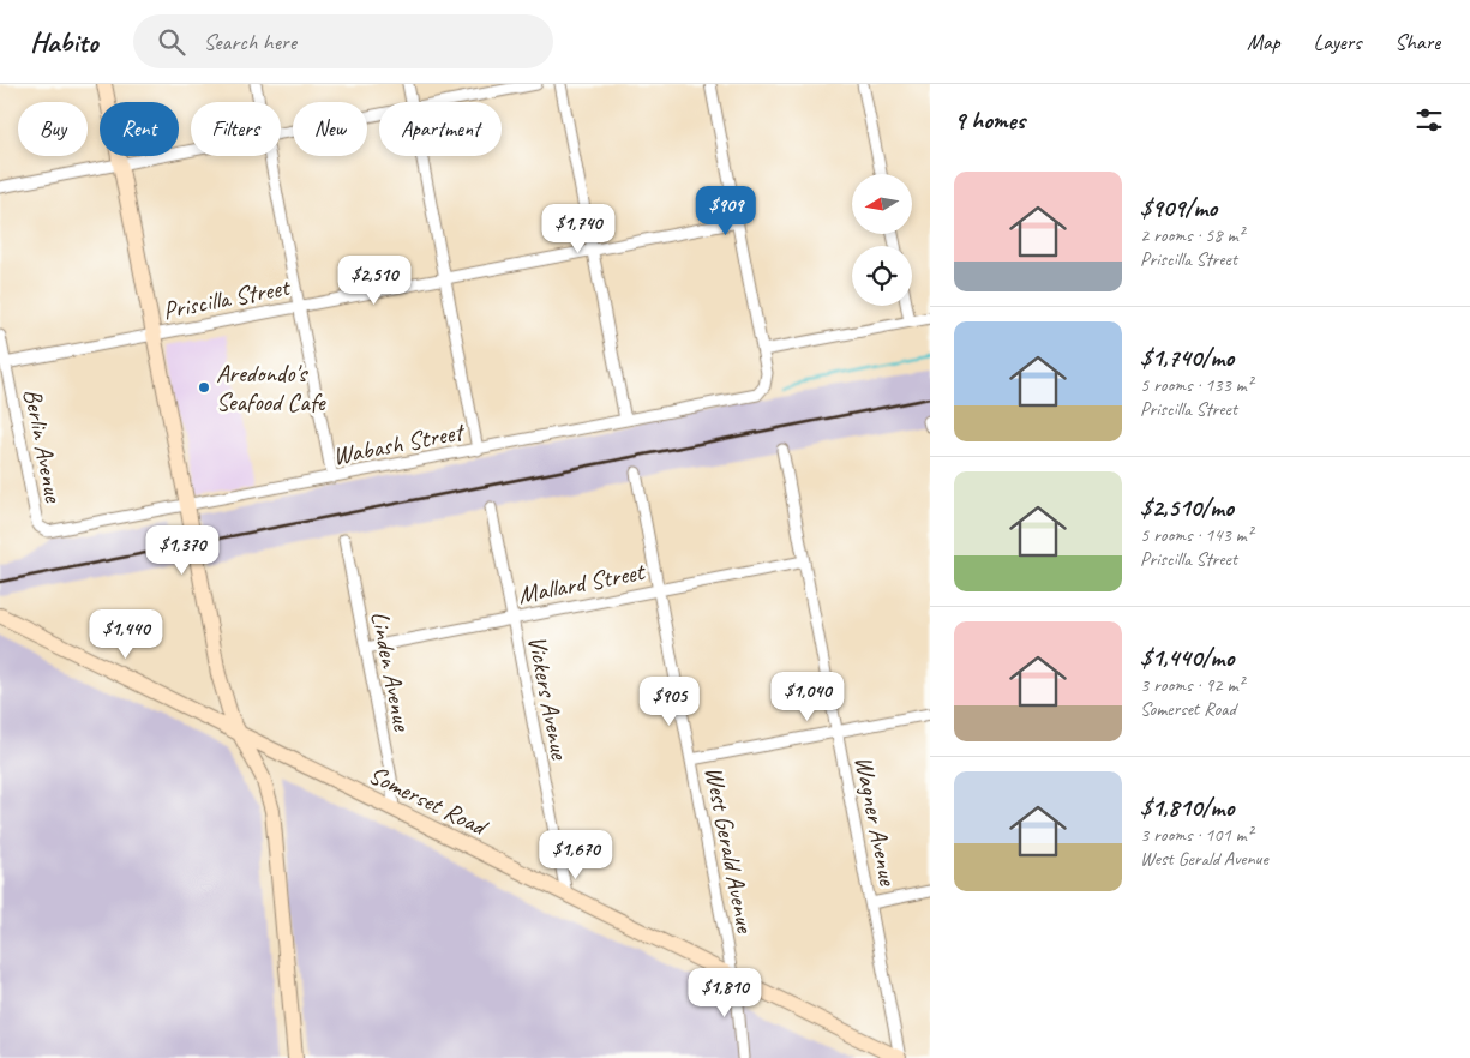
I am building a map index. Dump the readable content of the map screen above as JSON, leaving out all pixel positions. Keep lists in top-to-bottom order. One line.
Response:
{"streets":{"main road":["Somerset Road"],"street":["Priscilla Street","Wabash Street","Berlin Avenue","Mallard Street","Linden Avenue","Vickers Avenue","Wagner Avenue","West Gerald Avenue"]},"crossings":[["Priscilla Street","Berlin Avenue"],["Wabash Street","Berlin Avenue"],["Mallard Street","Linden Avenue"],["Mallard Street","Vickers Avenue"],["Mallard Street","Wagner Avenue"],["Mallard Street","West Gerald Avenue"],["Linden Avenue","Somerset Road"],["Vickers Avenue","Somerset Road"],["Somerset Road","Wagner Avenue"],["Somerset Road","West Gerald Avenue"]],"places":["Aredondo's Seafood Cafe"],"north":"left","page":{"header":"Habito","search":"Search here","nav":["Map","Layers","Share"],"heading":"9 homes","chip":["Buy","Rent","Filters","New","Apartment"],"list":[{"name":"$909/mo","note":"2 rooms · 58 m² · Priscilla Street"},{"name":"$1,740/mo","note":"5 rooms · 133 m² · Priscilla Street"},{"name":"$2,510/mo","note":"5 rooms · 143 m² · Priscilla Street"},{"name":"$1,440/mo","note":"3 rooms · 92 m² · Somerset Road"},{"name":"$1,810/mo","note":"3 rooms · 101 m² · West Gerald Avenue"}],"price":["$909","$1,740","$2,510","$1,370","$1,440","$1,040","$905","$1,670","$1,810"]}}
